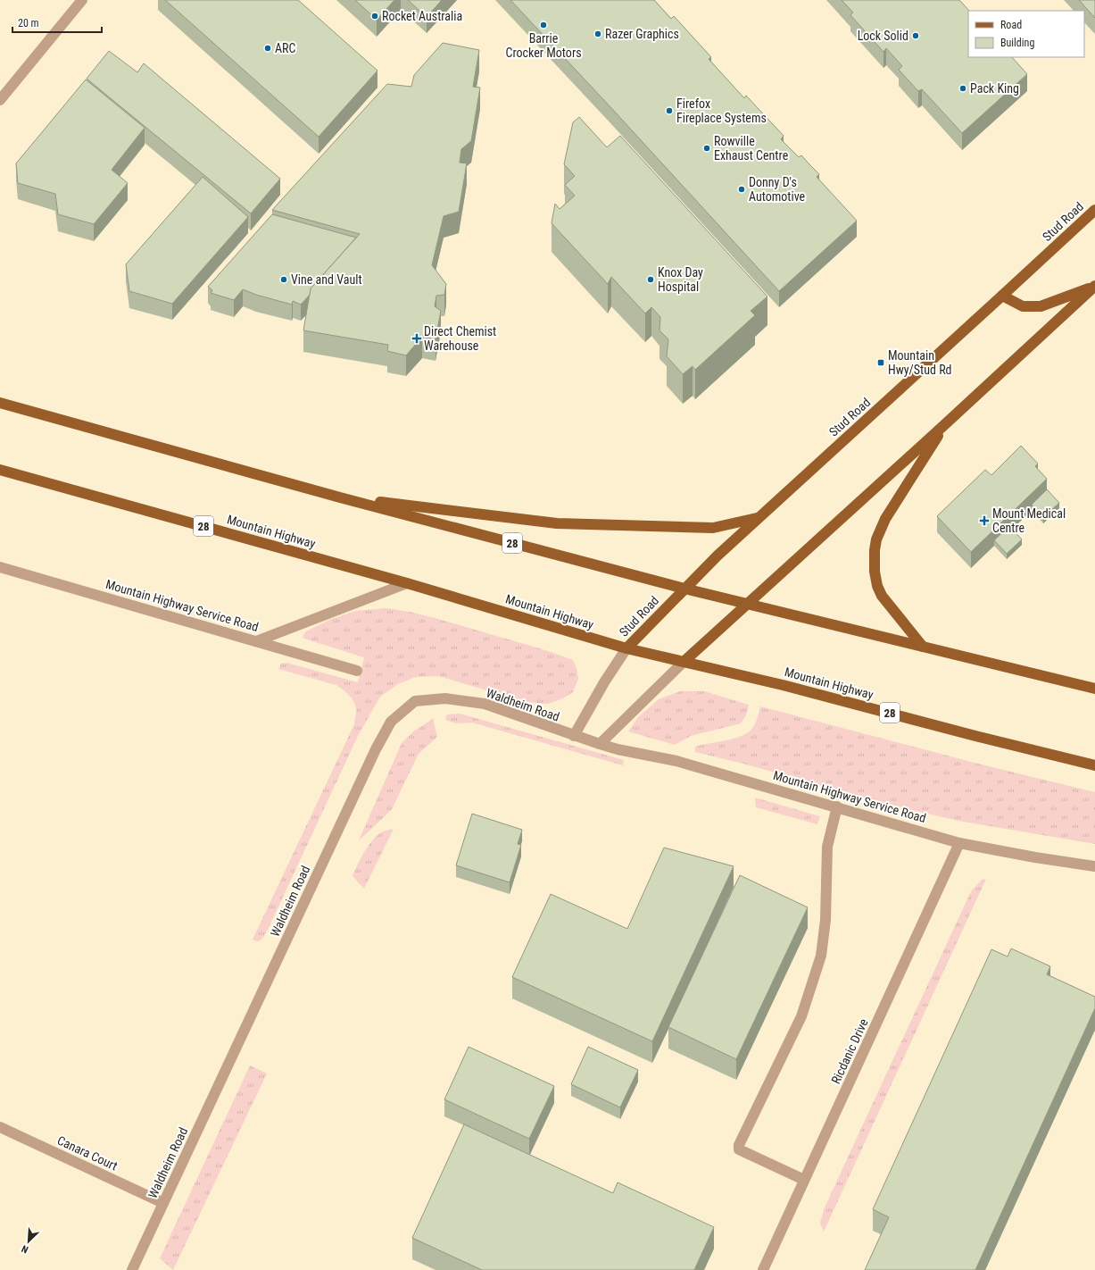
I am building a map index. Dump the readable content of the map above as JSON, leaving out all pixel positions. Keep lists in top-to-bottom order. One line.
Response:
{"streets":{"main road":["Stud Road","28","Mountain Highway"],"street":["Mountain Highway Service Road","Waldheim Road","Ricdanic Drive","Canara Court"]},"crossings":[["Stud Road","28"],["Stud Road","Mountain Highway"],["Mountain Highway Service Road","Waldheim Road"],["Mountain Highway Service Road","Ricdanic Drive"],["Waldheim Road","Canara Court"]],"places":{"other":["Rocket Australia","Barrie Crocker Motors","Razer Graphics","Lock Solid","ARC","Pack King","Firefox Fireplace Systems","Rowville Exhaust Centre","Donny D's Automotive","Vine and Vault","Knox Day Hospital"],"health":["Direct Chemist Warehouse","Mount Medical Centre"],"transit":["Mountain Hwy/Stud Rd"]},"legend":["Road","Building"],"scale_bar":"20 m","north":"bottom left"}
